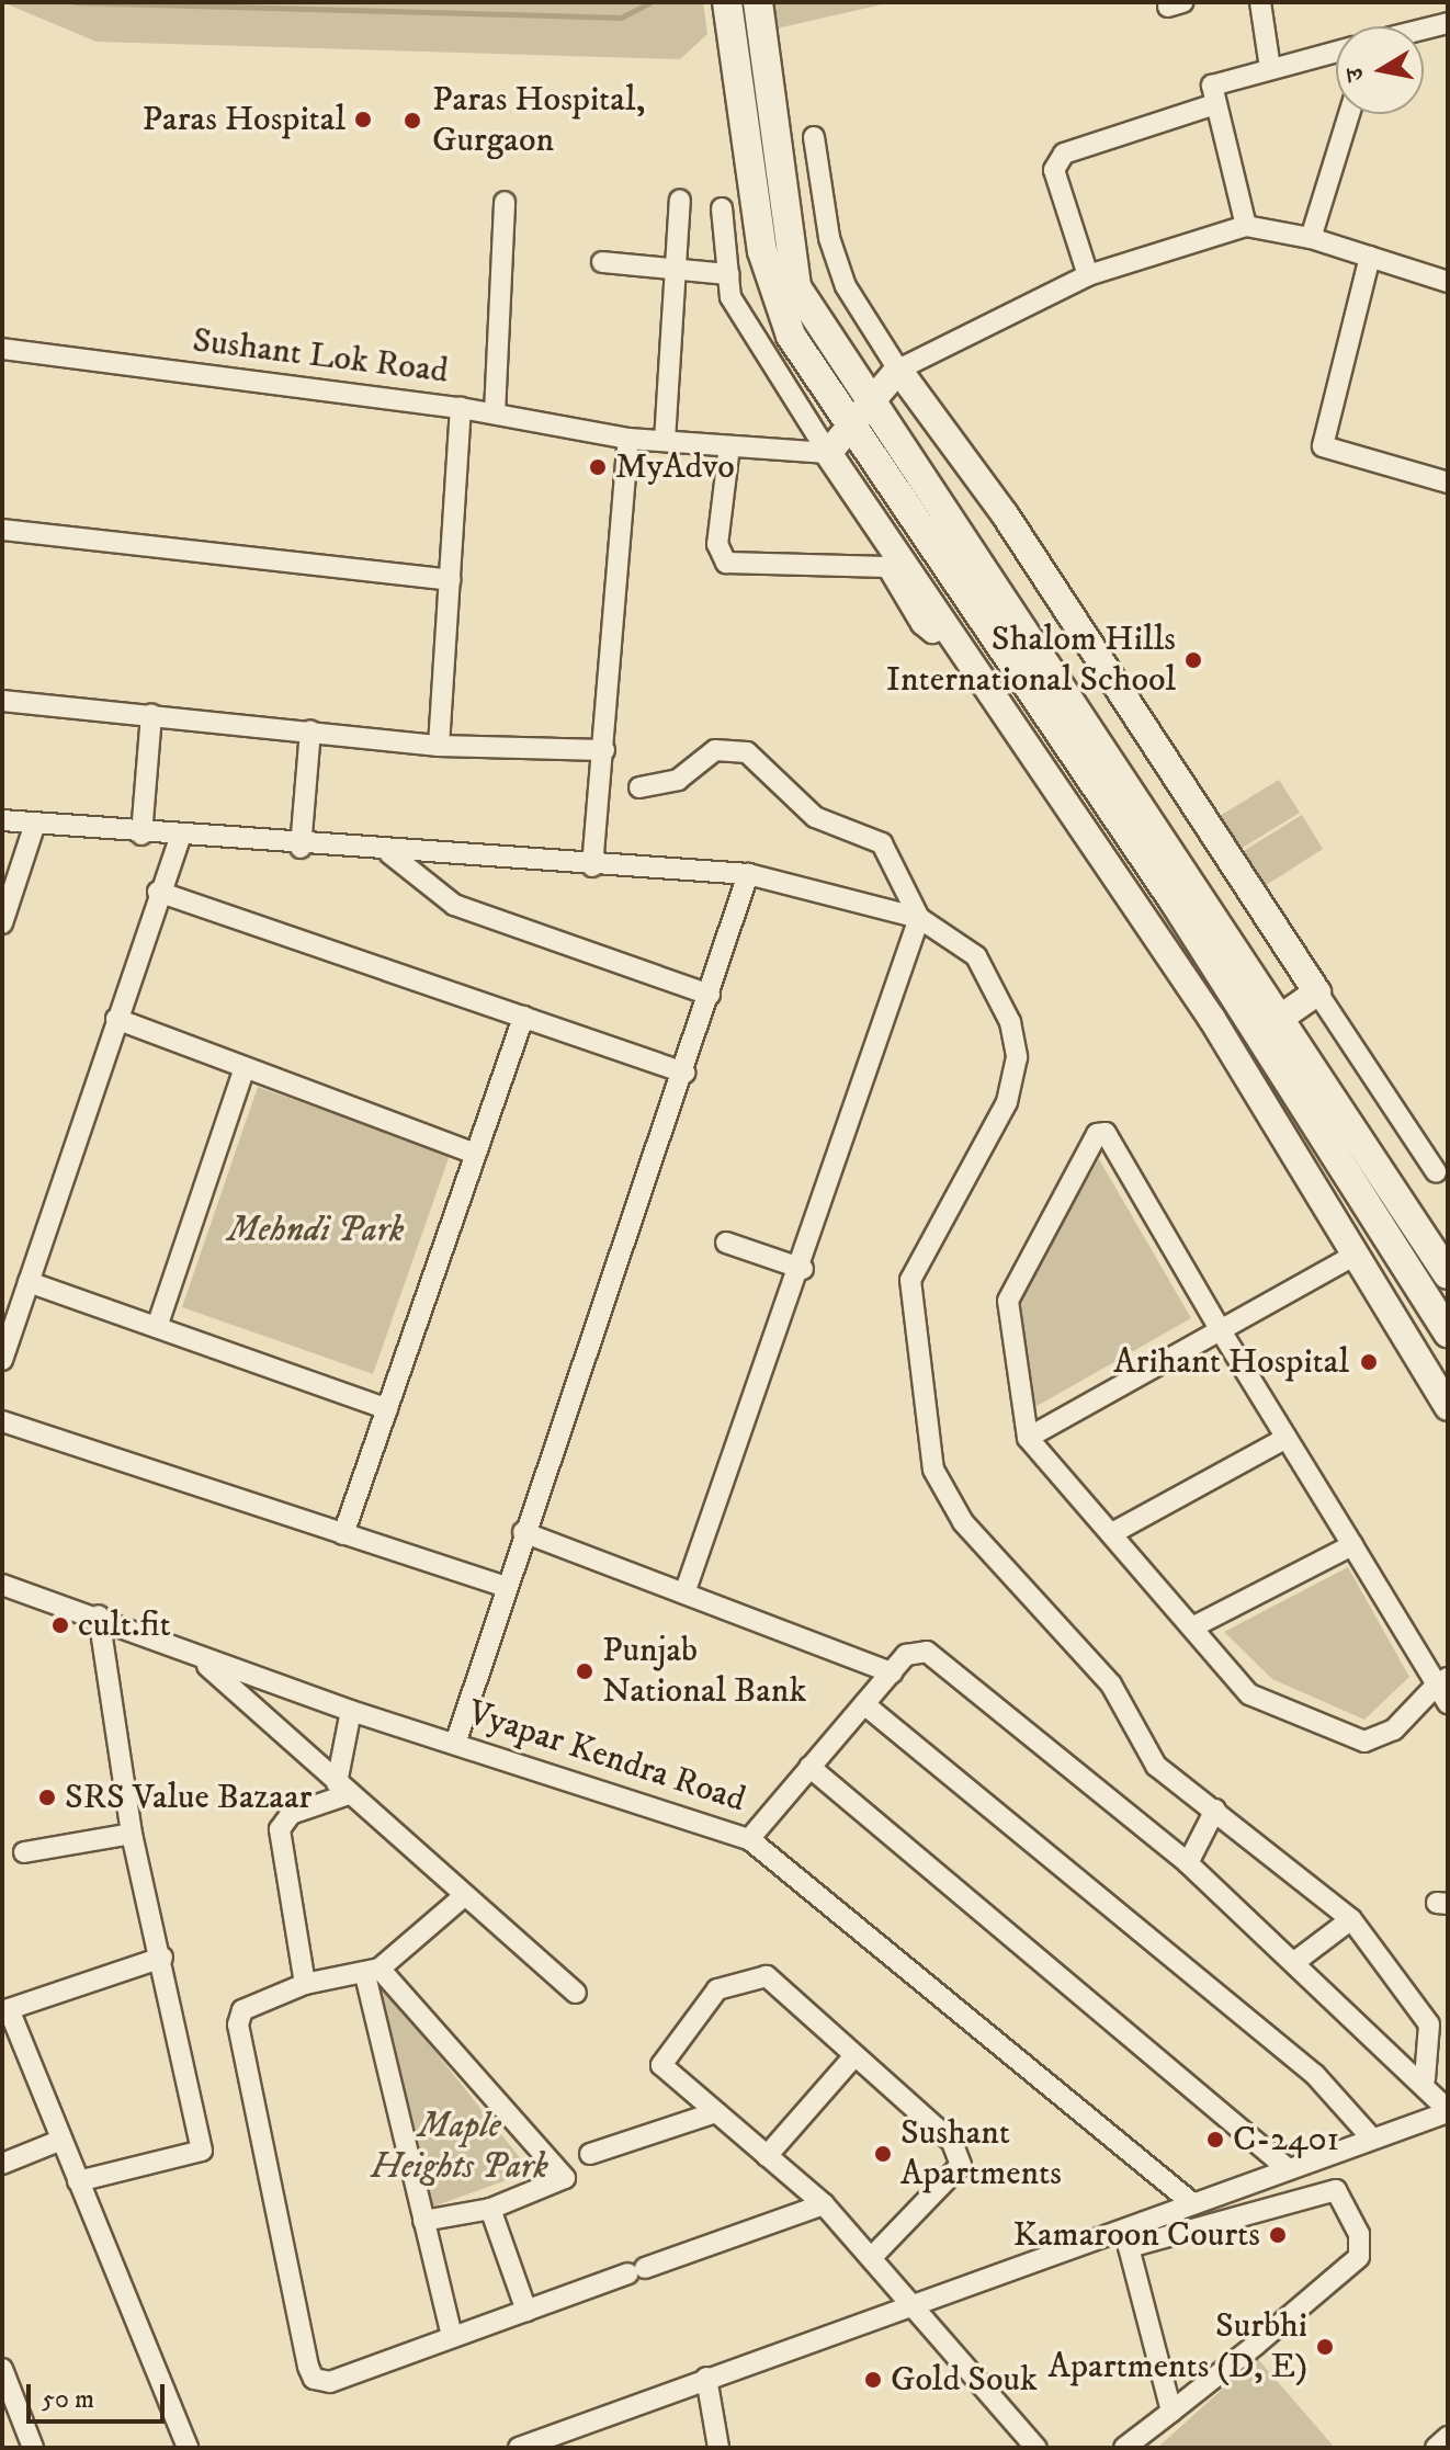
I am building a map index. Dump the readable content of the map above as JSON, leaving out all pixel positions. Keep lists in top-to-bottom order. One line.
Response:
{"streets":{"street":["Sushant Lok Road","Vyapar Kendra Road"]},"parks":["Mehndi Park","Maple Heights Park"],"places":["Paras Hospital","Paras Hospital, Gurgaon","MyAdvo","Shalom Hills International School","Arihant Hospital","cult.fit","Punjab National Bank","SRS Value Bazaar","C-2401","Sushant Apartments","Kamaroon Courts","Surbhi Apartments (D, E)","Gold Souk"],"scale_bar":"50 m","north":"left"}
